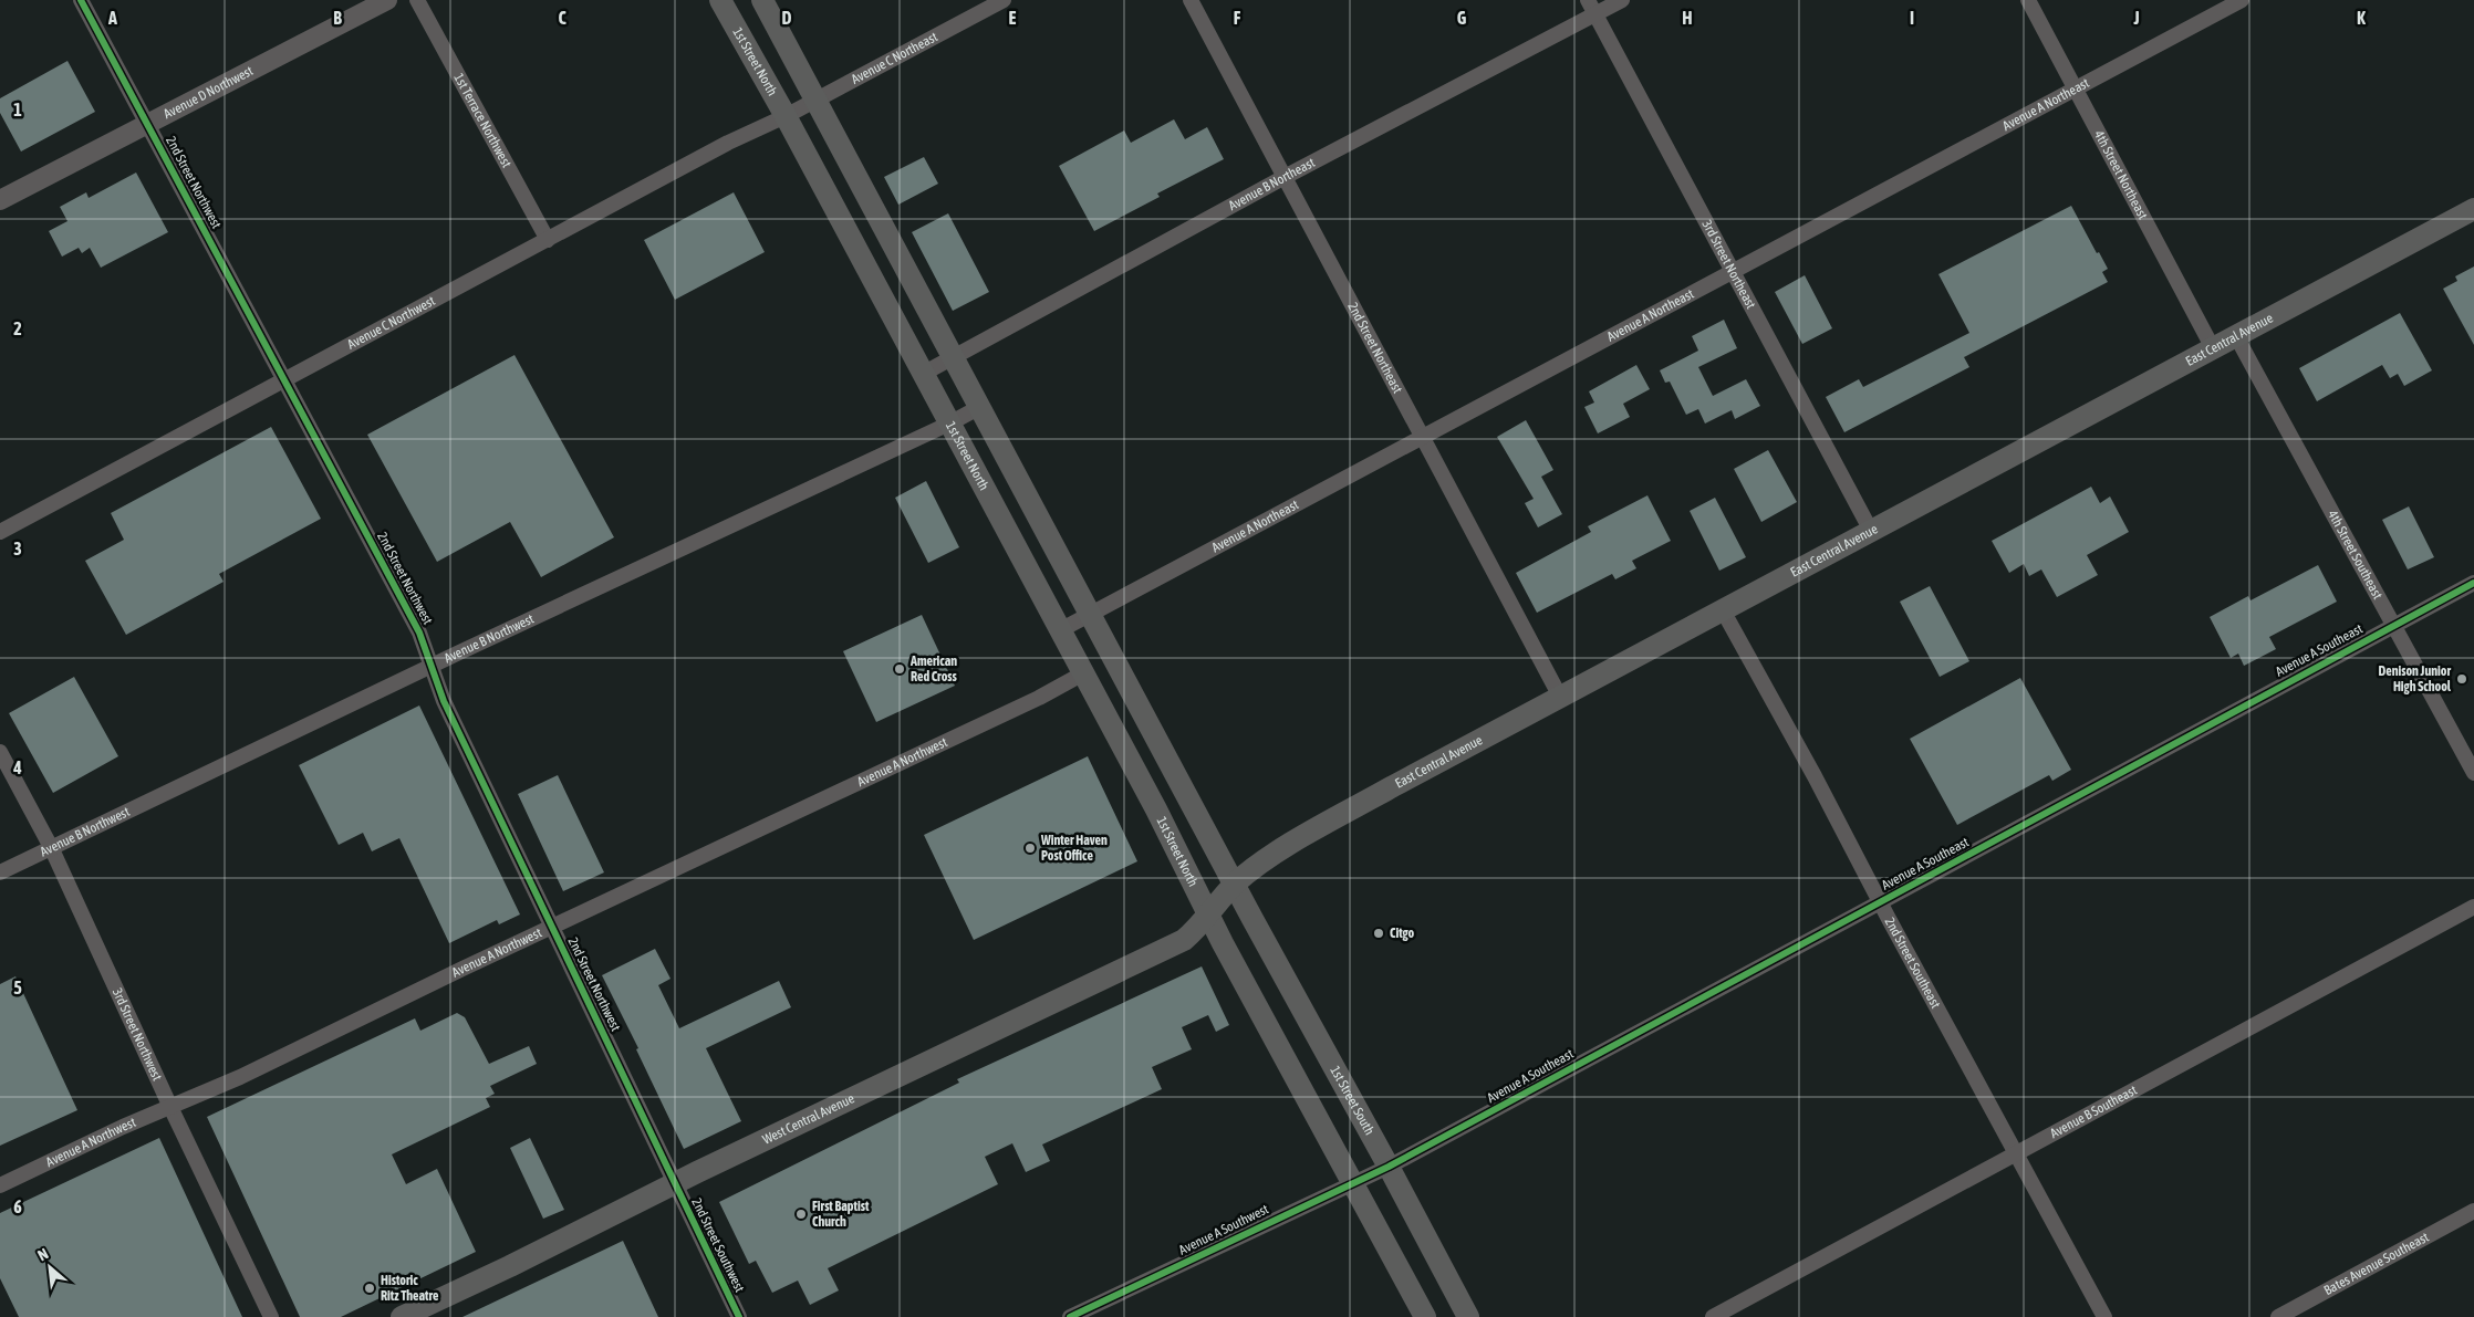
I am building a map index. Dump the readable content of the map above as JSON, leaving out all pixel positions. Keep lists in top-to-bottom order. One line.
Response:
{"streets":{"main road":["1st Street North","East Central Avenue","1st Street South","West Central Avenue"],"street":["Avenue C Northeast","Avenue D Northwest","Avenue A Northeast","1st Terrace Northwest","4th Street Northeast","2nd Street Northwest","Avenue B Northeast","3rd Street Northeast","Avenue C Northwest","2nd Street Northeast","4th Street Southeast","Avenue B Northwest","Avenue A Southeast","Avenue A Northwest","2nd Street Southeast","3rd Street Northwest","Avenue B Southeast","Avenue A Southwest","2nd Street Southwest","Bates Avenue Southeast"]},"crossings":[["Avenue C Northeast","1st Street North"],["Avenue C Northeast","Avenue C Northwest"],["1st Street North","Avenue A Northeast"],["1st Street North","Avenue B Northeast"],["1st Street North","Avenue C Northwest"],["1st Street North","East Central Avenue"],["1st Street North","Avenue B Northwest"],["1st Street North","Avenue A Northwest"],["1st Street North","West Central Avenue"],["Avenue D Northwest","2nd Street Northwest"],["Avenue A Northeast","4th Street Northeast"],["Avenue A Northeast","3rd Street Northeast"],["Avenue A Northeast","2nd Street Northeast"],["1st Terrace Northwest","Avenue C Northwest"],["4th Street Northeast","East Central Avenue"],["2nd Street Northwest","Avenue C Northwest"],["2nd Street Northwest","Avenue B Northwest"],["2nd Street Northwest","Avenue A Northwest"],["2nd Street Northwest","West Central Avenue"],["2nd Street Northwest","2nd Street Southwest"],["Avenue B Northeast","3rd Street Northeast"],["Avenue B Northeast","2nd Street Northeast"],["3rd Street Northeast","East Central Avenue"],["East Central Avenue","2nd Street Northeast"],["East Central Avenue","4th Street Southeast"],["East Central Avenue","2nd Street Southeast"],["East Central Avenue","1st Street South"],["East Central Avenue","West Central Avenue"],["4th Street Southeast","Avenue A Southeast"],["Avenue B Northwest","3rd Street Northwest"],["Avenue A Southeast","2nd Street Southeast"],["Avenue A Southeast","1st Street South"],["Avenue A Southeast","Avenue A Southwest"],["Avenue A Northwest","3rd Street Northwest"],["2nd Street Southeast","Avenue B Southeast"],["1st Street South","Avenue A Southwest"],["West Central Avenue","2nd Street Southwest"]],"places":["American Red Cross","Denison Junior High School","Winter Haven Post Office","Citgo","First Baptist Church","Historic Ritz Theatre"],"north":"top left","grid":{"columns":["A","B","C","D","E","F","G","H","I","J","K"],"rows":["1","2","3","4","5","6"]}}
